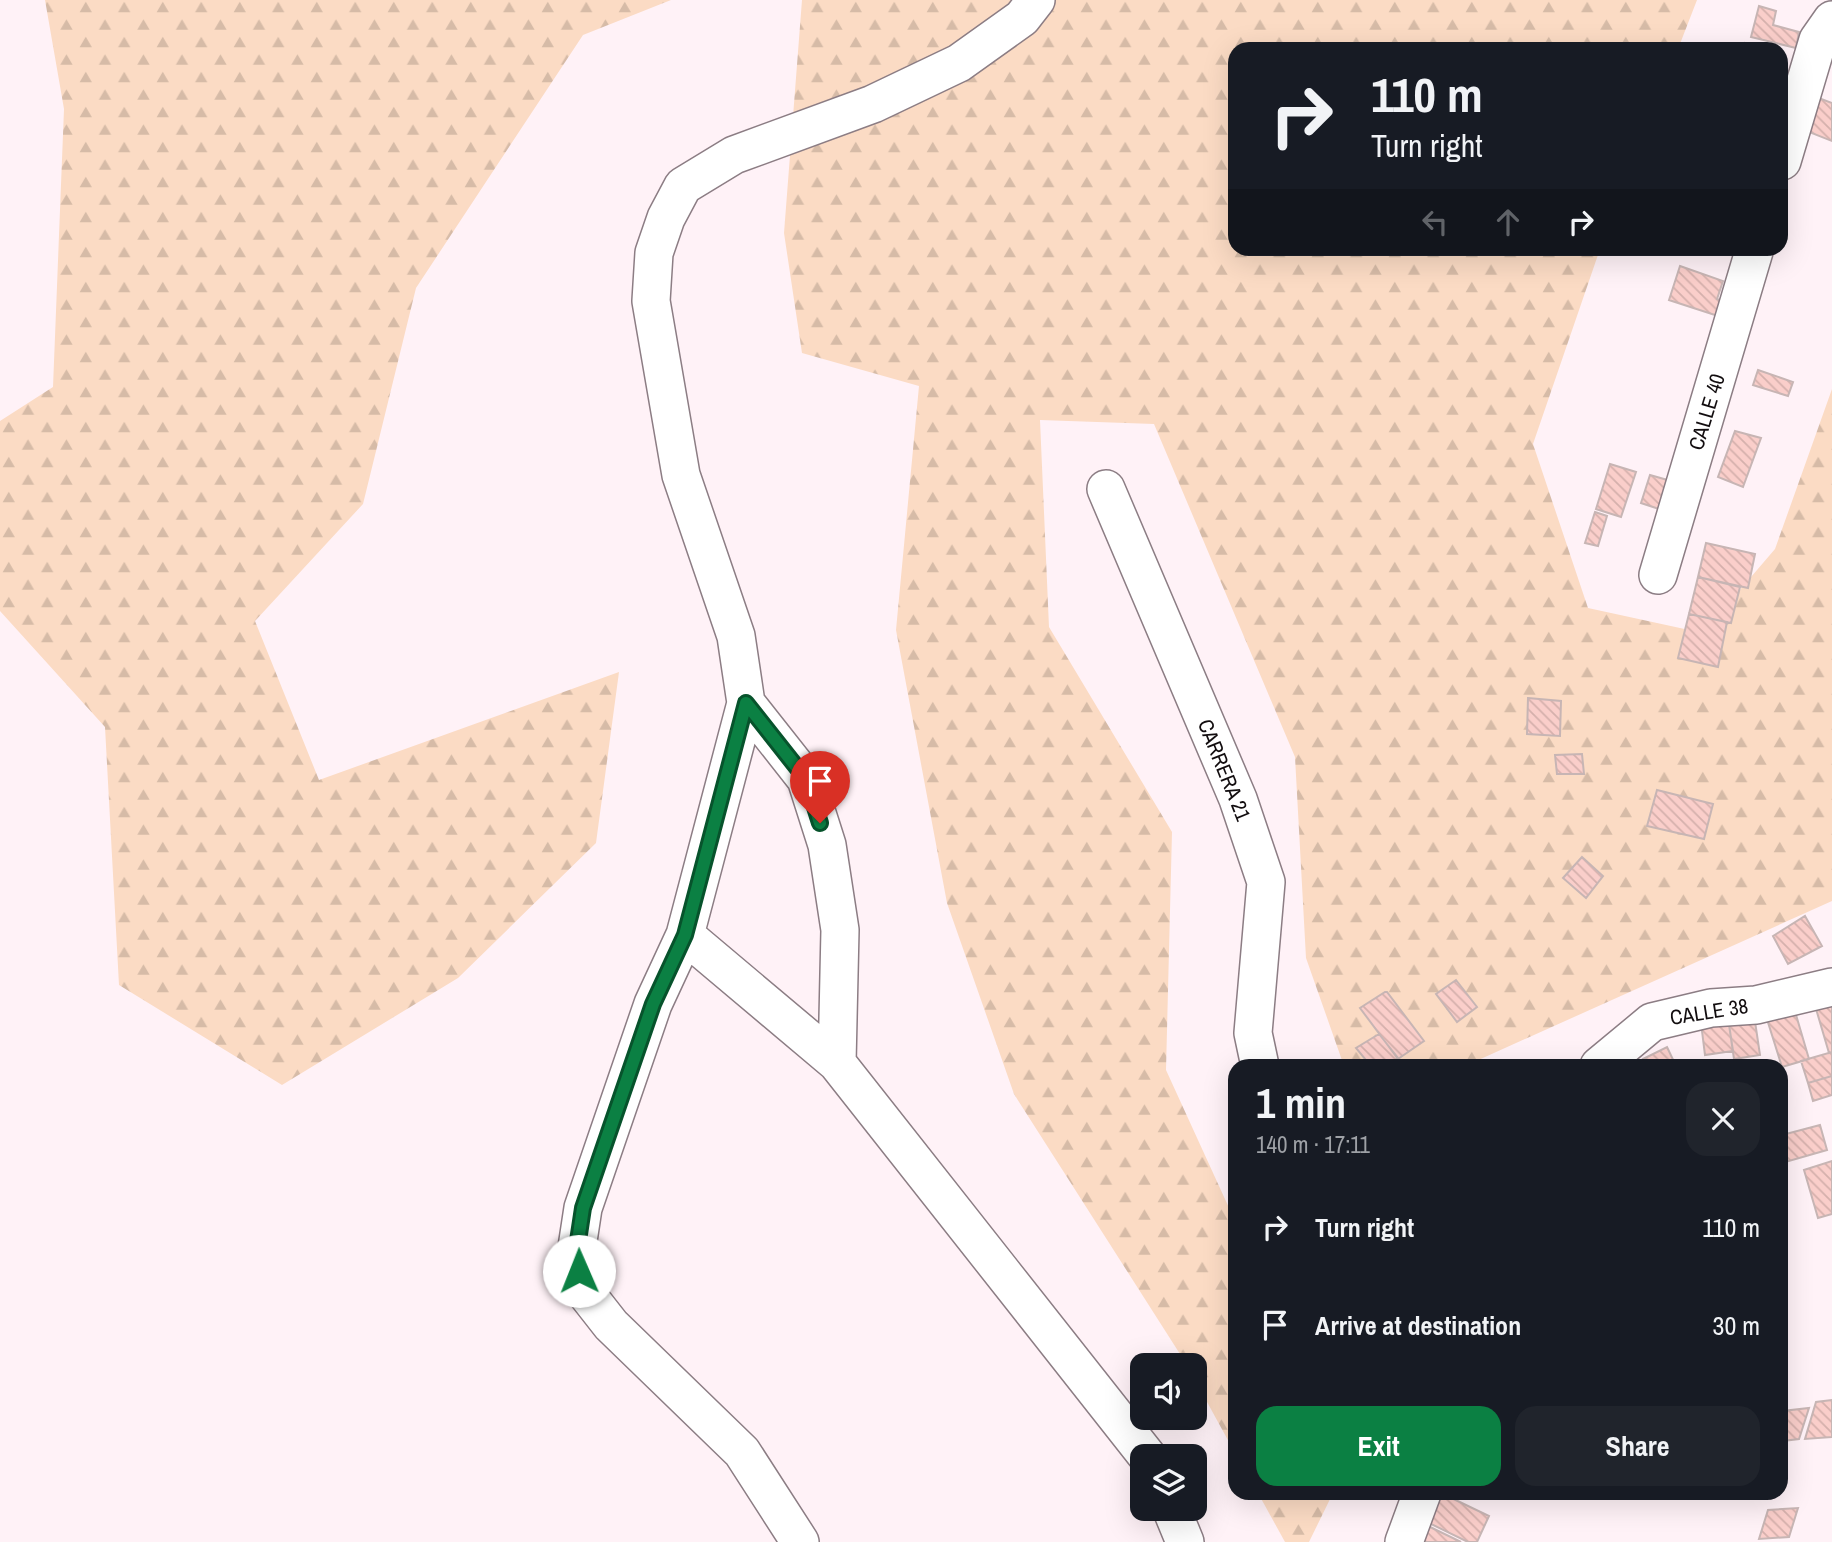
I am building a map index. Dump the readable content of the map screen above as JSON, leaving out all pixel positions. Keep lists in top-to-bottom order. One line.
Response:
{"streets":{"street":["CALLE 40","CARRERA 21","CALLE 38"]},"page":{"turn":["110 m","Turn right"],"heading":["1 min","140 m · 17:11"],"list":[{"name":"Turn right","value":"110 m"},{"name":"Arrive at destination","value":"30 m"}],"buttons":["Exit","Share"]}}
